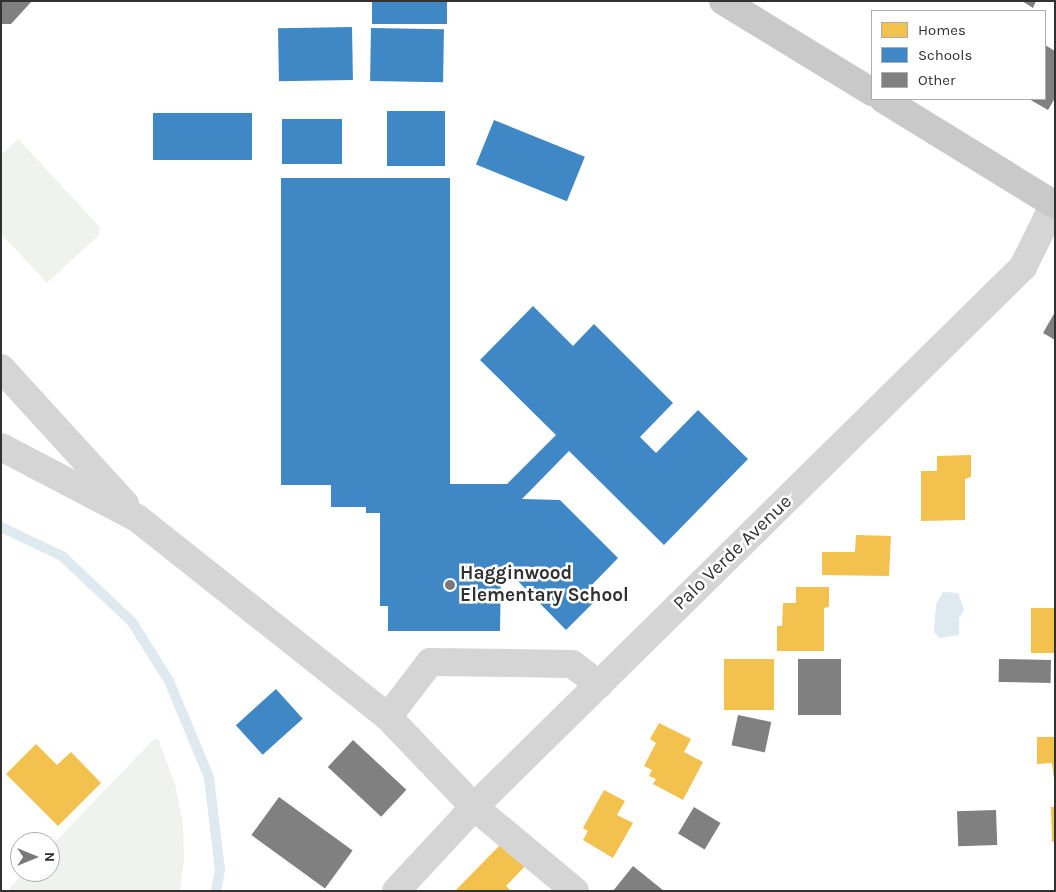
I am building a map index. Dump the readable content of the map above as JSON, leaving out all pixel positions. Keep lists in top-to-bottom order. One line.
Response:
{"streets":{"street":["Palo Verde Avenue"]},"places":["Hagginwood Elementary School"],"legend":["Homes","Schools","Other"],"north":"right"}
